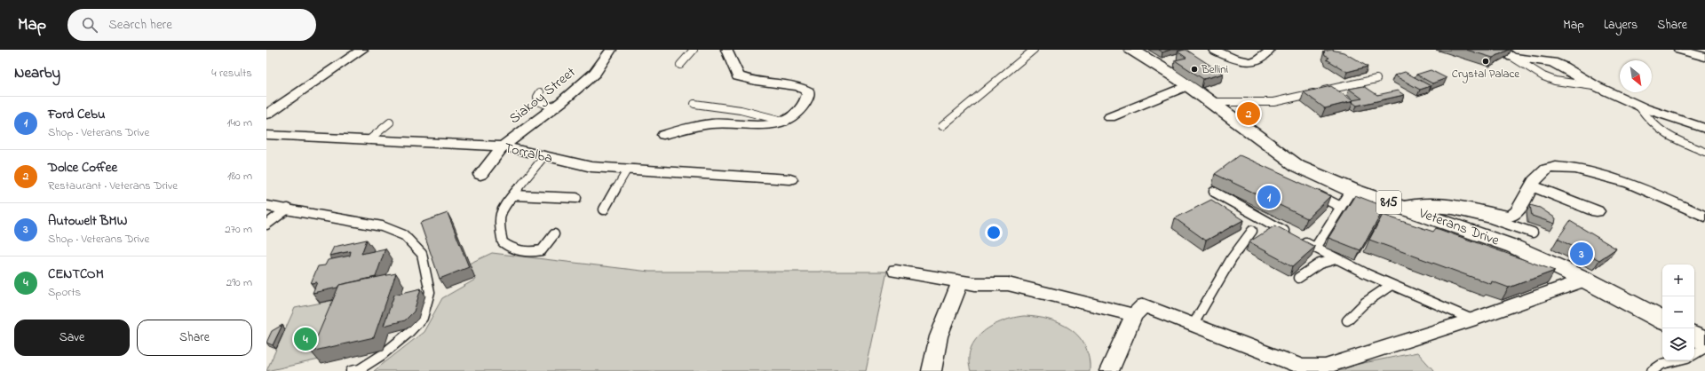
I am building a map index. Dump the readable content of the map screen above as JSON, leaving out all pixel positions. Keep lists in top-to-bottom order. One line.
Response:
{"streets":{"main road":["815","Veterans Drive"],"street":["Siakoy Street","Torralba"]},"crossings":[["Siakoy Street","Torralba"]],"places":["Crystal Palace","Bellini"],"north":"bottom right","page":{"header":"Map","search":"Search here","nav":["Map","Layers","Share"],"heading":["Nearby","4 results"],"list":[{"mark":"1","name":"Ford Cebu","note":"Shop · Veterans Drive","value":"140 m"},{"mark":"2","name":"Dolce Coffee","note":"Restaurant · Veterans Drive","value":"180 m"},{"mark":"3","name":"Autowelt BMW","note":"Shop · Veterans Drive","value":"270 m"},{"mark":"4","name":"CENTCOM","note":"Sports","value":"290 m"}],"pins":["2","1","3","4"],"map_buttons":["+","−"],"buttons":["Save","Share"]}}
